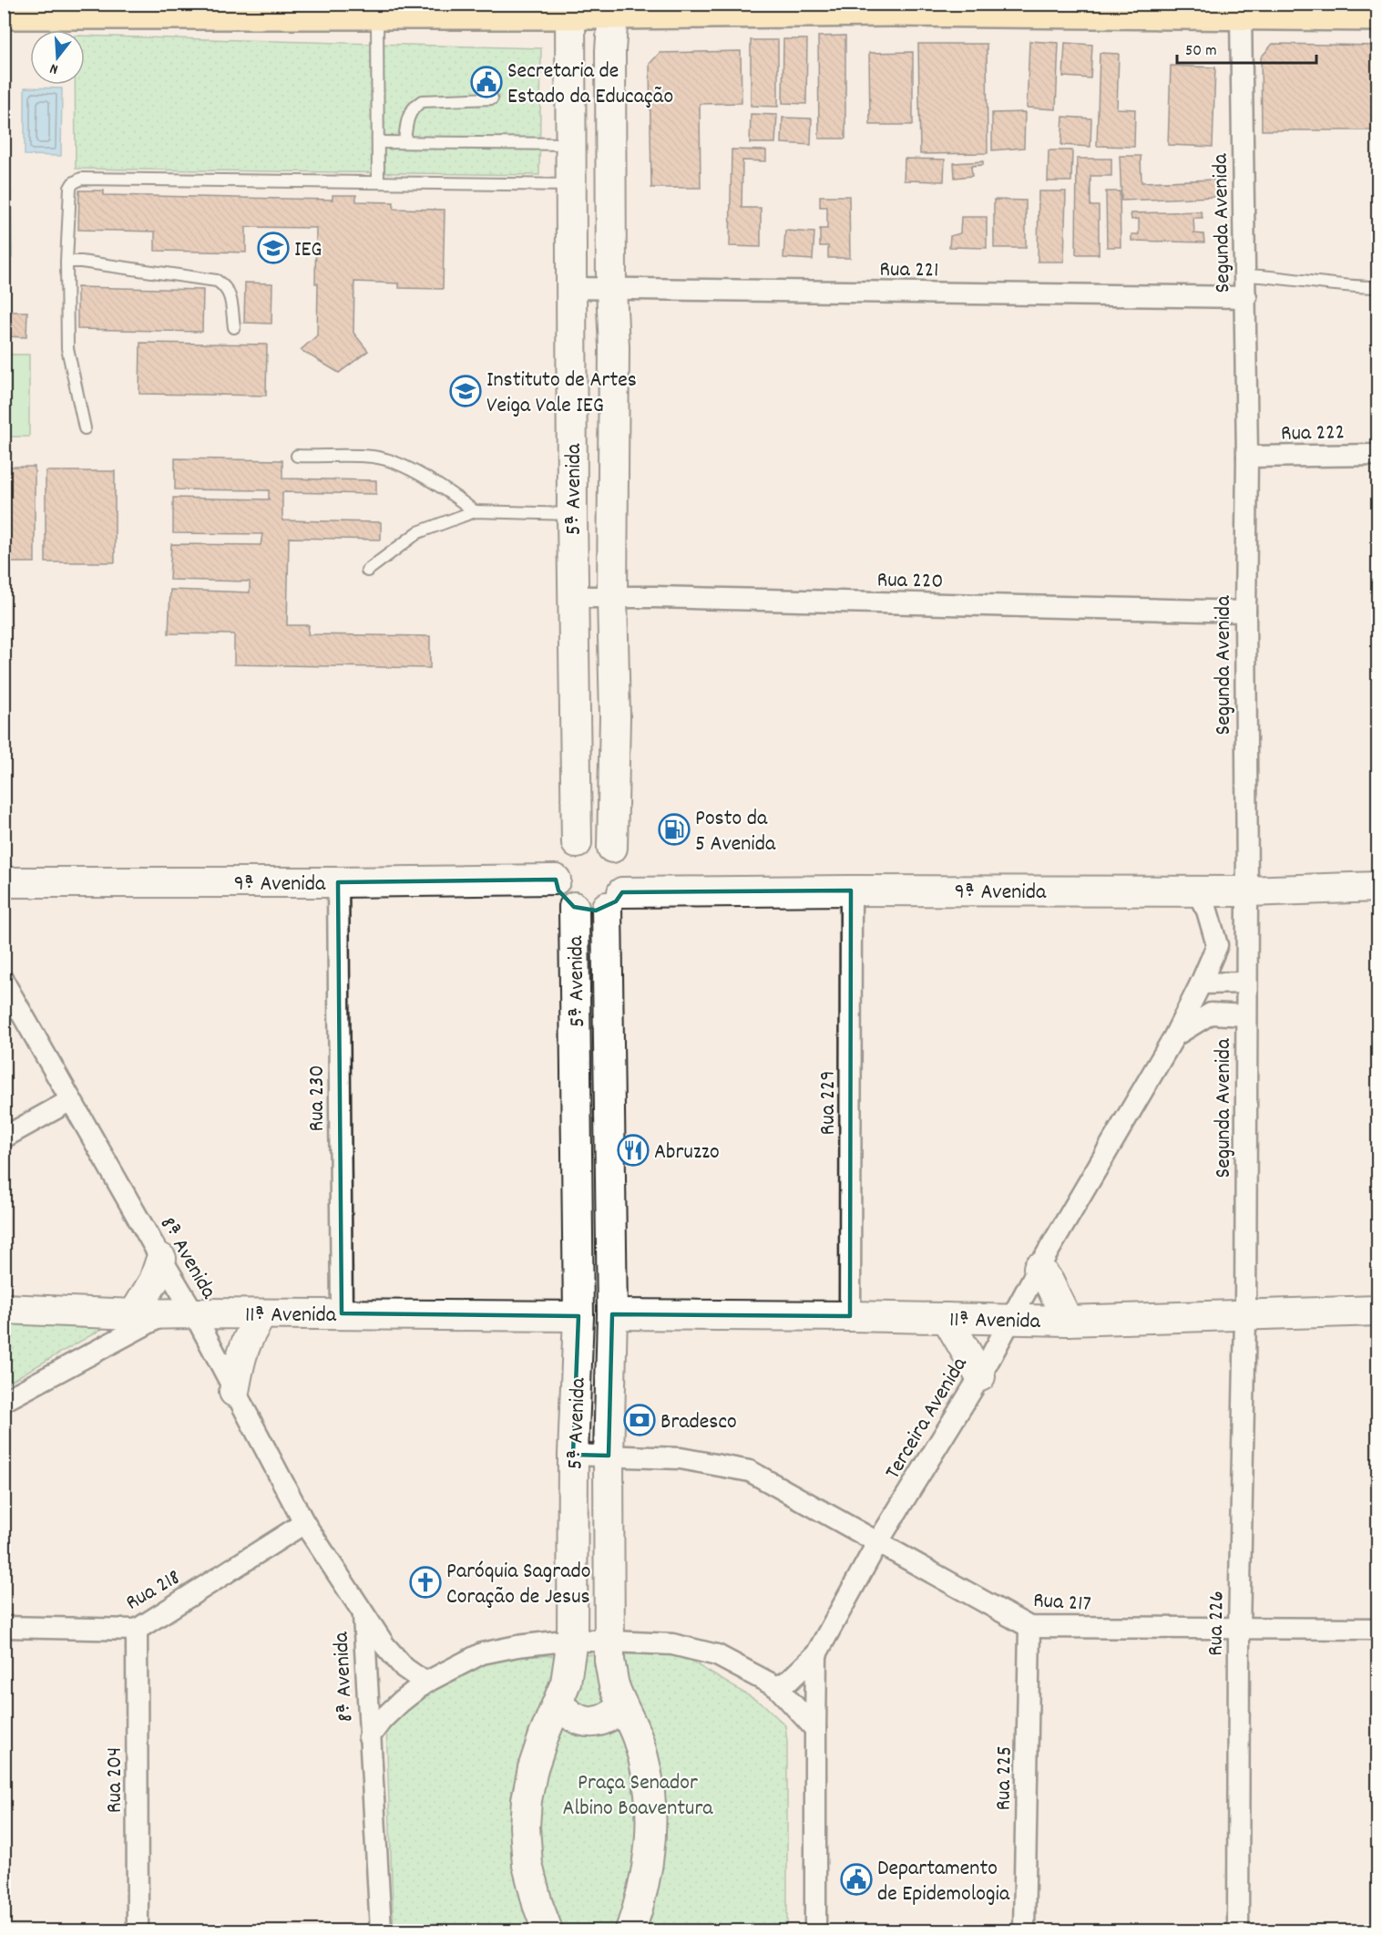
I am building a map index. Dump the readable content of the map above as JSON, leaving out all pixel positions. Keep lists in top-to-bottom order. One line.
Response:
{"streets":{"main road":["5ª Avenida","9ª Avenida","11ª Avenida"],"street":["Segunda Avenida","Rua 221","Rua 222","Rua 220","Rua 230","Rua 229","8ª Avenida","Terceira Avenida","Rua 218","Rua 217","Rua 226","Rua 225","Rua 204"]},"crossings":[["Segunda Avenida","Rua 221"],["Segunda Avenida","Rua 222"],["Segunda Avenida","Rua 220"],["Segunda Avenida","9ª Avenida"],["Segunda Avenida","11ª Avenida"],["Segunda Avenida","Terceira Avenida"],["Segunda Avenida","Rua 226"],["Rua 221","5ª Avenida"],["5ª Avenida","Rua 220"],["5ª Avenida","9ª Avenida"],["5ª Avenida","11ª Avenida"],["5ª Avenida","Rua 217"],["9ª Avenida","Rua 230"],["9ª Avenida","Rua 229"],["9ª Avenida","Terceira Avenida"],["Rua 230","11ª Avenida"],["Rua 229","11ª Avenida"],["8ª Avenida","11ª Avenida"],["8ª Avenida","Rua 218"],["11ª Avenida","Terceira Avenida"],["11ª Avenida","Rua 226"],["Terceira Avenida","Rua 217"],["Rua 218","Rua 204"],["Rua 217","Rua 226"],["Rua 217","Rua 225"]],"parks":["Praça Senador Albino Boaventura"],"places":{"public building":["Secretaria de Estado da Educação","Departamento de Epidemologia"],"school or university":["IEG","Instituto de Artes Veiga Vale IEG"],"fuel station":["Posto da 5 Avenida"],"restaurant":["Abruzzo"],"bank":["Bradesco"],"church":["Paróquia Sagrado Coração de Jesus"]},"scale_bar":"50 m","north":"bottom"}
